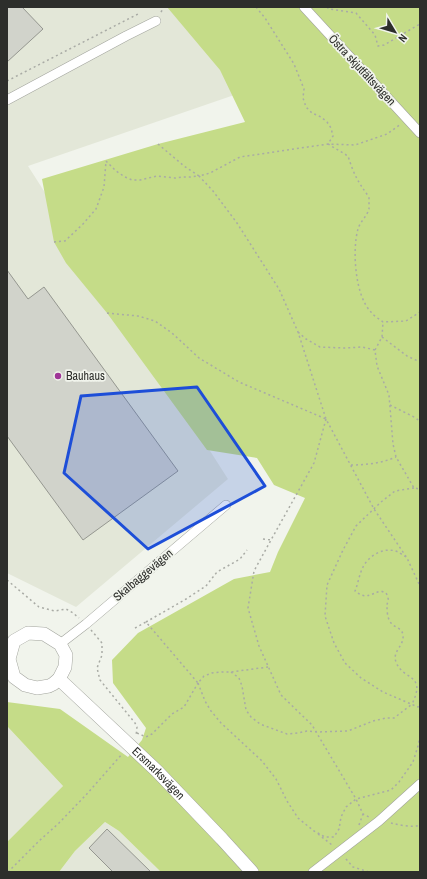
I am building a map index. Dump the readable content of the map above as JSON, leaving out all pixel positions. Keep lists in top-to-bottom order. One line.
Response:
{"streets":{"main road":["Ersmarksvägen"],"street":["Östra skjutfältsvägen","Skalbaggevägen"]},"crossings":[["Skalbaggevägen","Ersmarksvägen"]],"places":["Bauhaus"],"north":"bottom right"}
